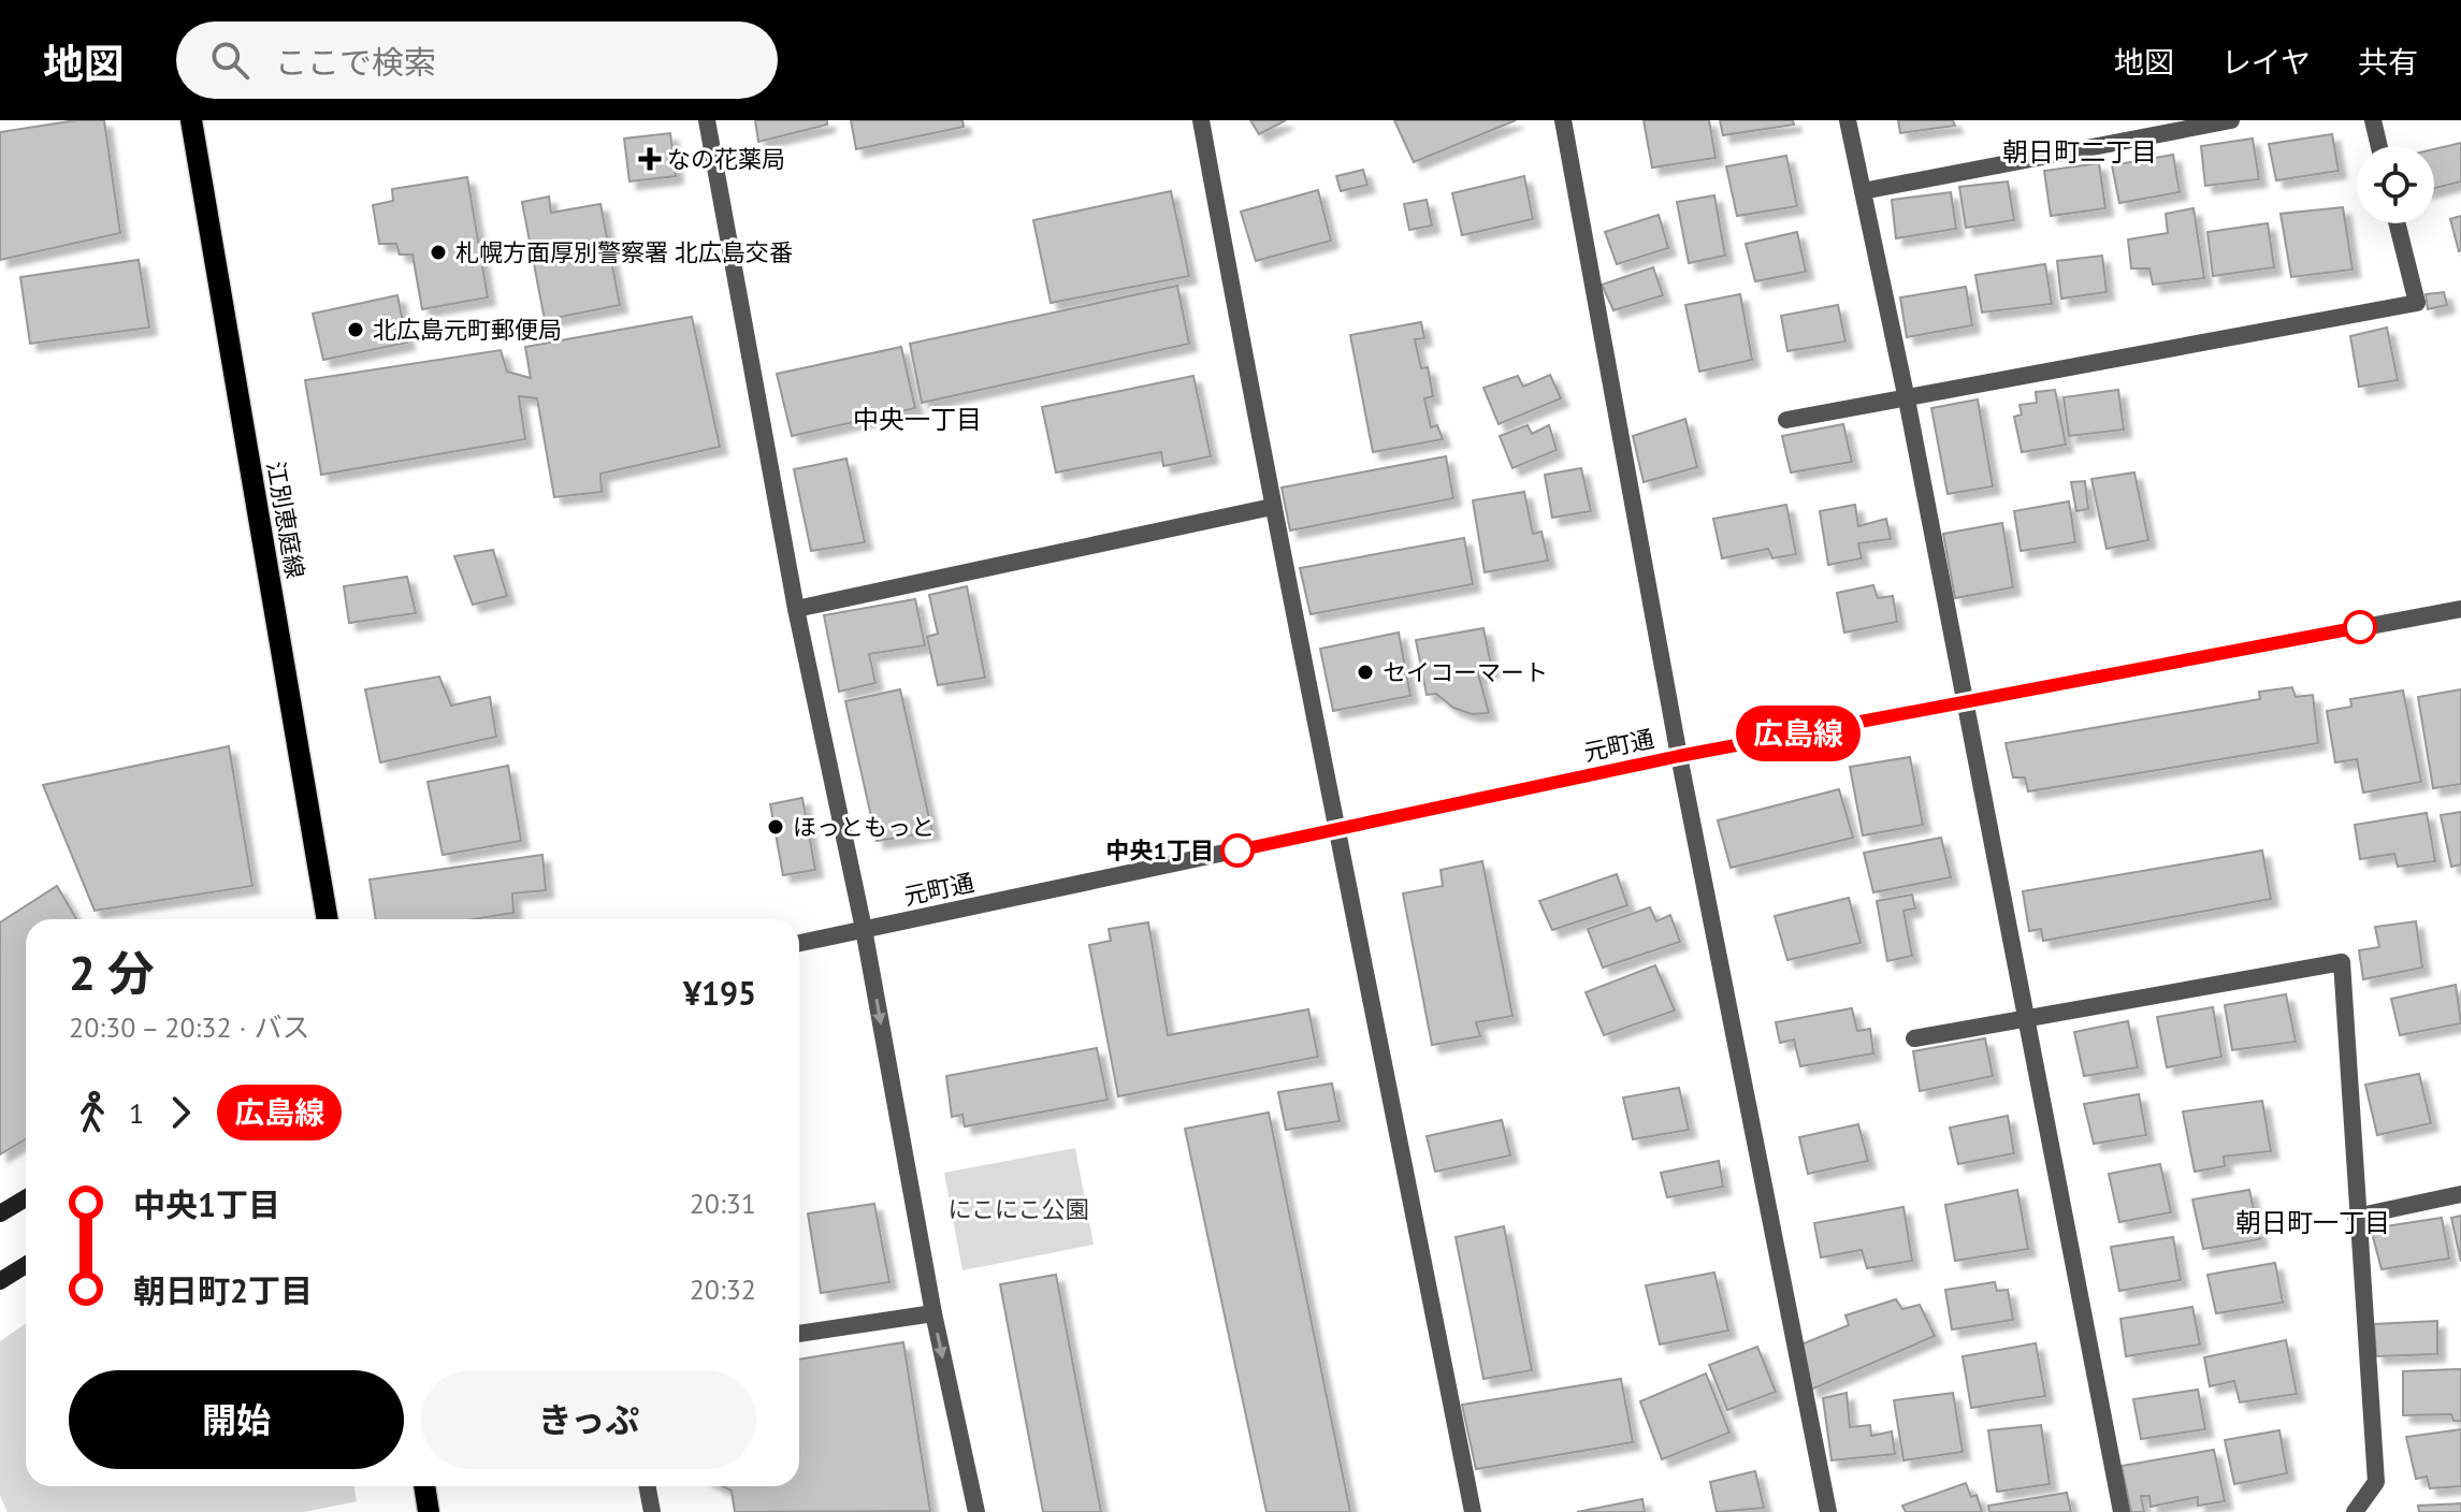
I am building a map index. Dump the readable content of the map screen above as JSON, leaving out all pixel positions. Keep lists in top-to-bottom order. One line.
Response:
{"streets":{"main road":["江別恵庭線"],"street":["元町通"]},"districts":["朝日町二丁目","中央一丁目","朝日町一丁目"],"parks":["にこにこ公園"],"places":{"health":["なの花薬局"],"other":["札幌方面厚別警察署 北広島交番","北広島元町郵便局","セイコーマート","ほっともっと","中央1丁目"]},"lines":["bus line 広島線"],"page":{"header":"地図","search":"ここで検索","nav":["地図","レイヤ","共有"],"on_map":"広島線","heading":["2 分","20:30 – 20:32 · バス","¥195"],"legs":["1","広島線"],"list":[{"name":"中央1丁目","value":"20:31"},{"name":"朝日町2丁目","value":"20:32"}],"buttons":["開始","きっぷ"]}}
